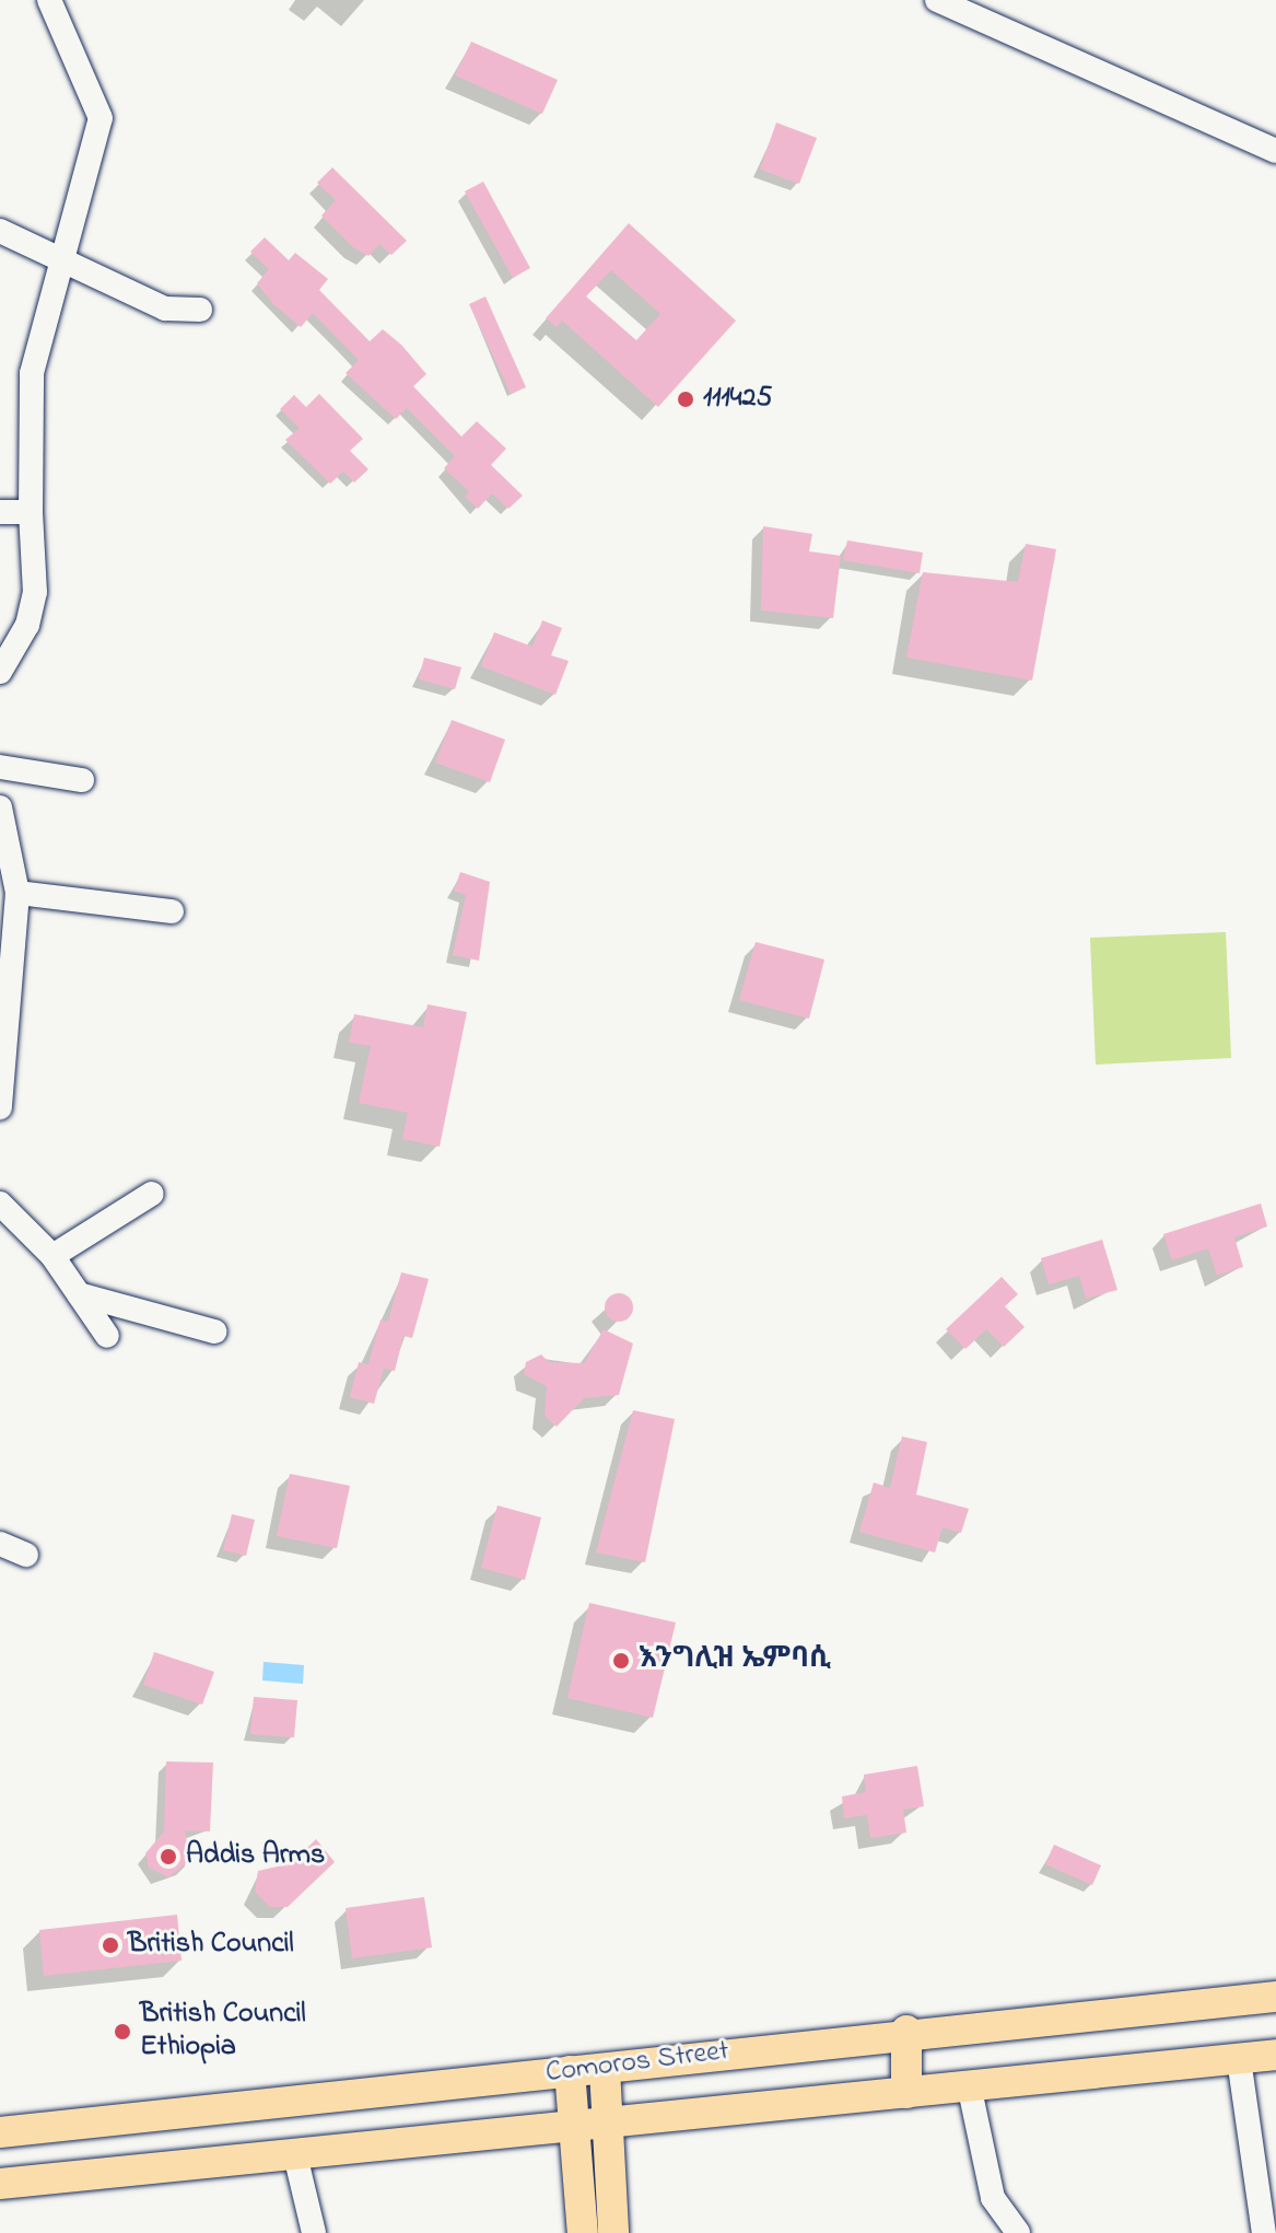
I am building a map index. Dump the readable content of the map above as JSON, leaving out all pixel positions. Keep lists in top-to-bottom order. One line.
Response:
{"streets":{"main road":["Comoros Street"]},"places":["111425","እንግሊዝ ኤምባሲ","Addis Arms","British Council","British Council Ethiopia"]}
